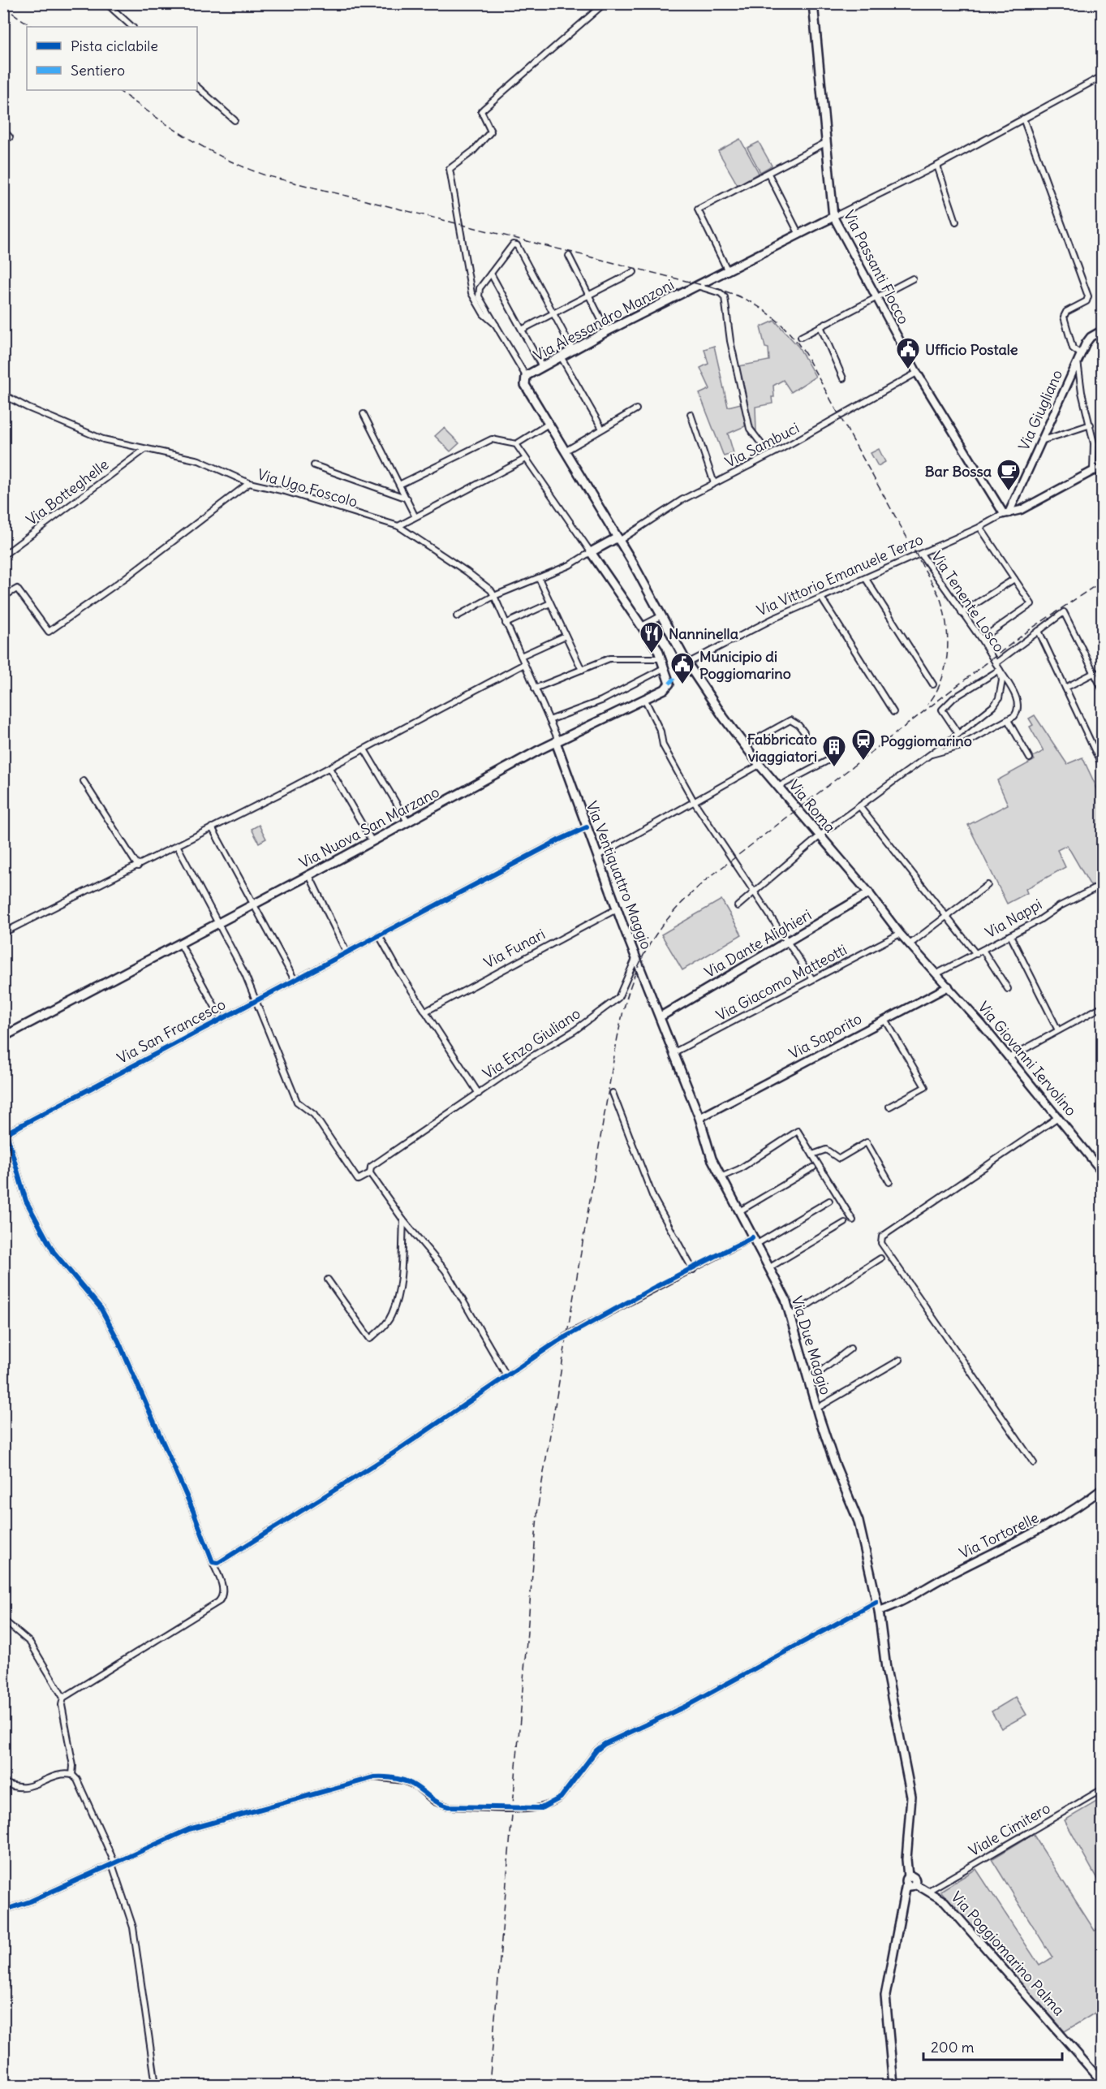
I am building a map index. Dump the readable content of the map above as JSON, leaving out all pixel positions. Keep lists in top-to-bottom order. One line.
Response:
{"streets":{"main road":["Via Passanti Flocco","Via Alessandro Manzoni","Via Roma","Via Nuova San Marzano","Via Ventiquattro Maggio","Via Dante Alighieri","Via Due Maggio"],"street":["Via Giugliano","Via Sambuci","Via Ugo Foscolo","Via Botteghelle","Via Vittorio Emanuele Terzo","Via Tenente Losco","Via Nappi","Via Funari","Via Giacomo Matteotti","Via San Francesco","Via Saporito","Via Enzo Giuliano","Via Giovanni Iervolino","Via Tortorelle","Viale Cimitero","Via Poggiomarino Palma"]},"crossings":[["Via Passanti Flocco","Via Alessandro Manzoni"],["Via Passanti Flocco","Via Giugliano"],["Via Passanti Flocco","Via Sambuci"],["Via Passanti Flocco","Via Vittorio Emanuele Terzo"],["Via Alessandro Manzoni","Via Sambuci"],["Via Alessandro Manzoni","Via Vittorio Emanuele Terzo"],["Via Alessandro Manzoni","Via Roma"],["Via Giugliano","Via Vittorio Emanuele Terzo"],["Via Vittorio Emanuele Terzo","Via Tenente Losco"],["Via Vittorio Emanuele Terzo","Via Roma"],["Via Tenente Losco","Via Roma"],["Via Roma","Via Dante Alighieri"],["Via Nuova San Marzano","Via Ventiquattro Maggio"],["Via Ventiquattro Maggio","Via Dante Alighieri"],["Via Ventiquattro Maggio","Via Funari"],["Via Ventiquattro Maggio","Via Enzo Giuliano"],["Via Ventiquattro Maggio","Via Due Maggio"],["Via Dante Alighieri","Via Due Maggio"],["Via Funari","Via Enzo Giuliano"],["Via Giacomo Matteotti","Via Due Maggio"],["Via San Francesco","Via Enzo Giuliano"],["Via Saporito","Via Giovanni Iervolino"],["Via Saporito","Via Due Maggio"],["Via Due Maggio","Via Tortorelle"],["Via Due Maggio","Via Poggiomarino Palma"],["Viale Cimitero","Via Poggiomarino Palma"]],"places":{"public building":["Ufficio Postale","Municipio di Poggiomarino"],"cafe":["Bar Bossa"],"restaurant":["Nanninella"],"station":["Poggiomarino"],"building":["Fabbricato viaggiatori"]},"legend":["Pista ciclabile","Sentiero"],"scale_bar":"200 m"}
